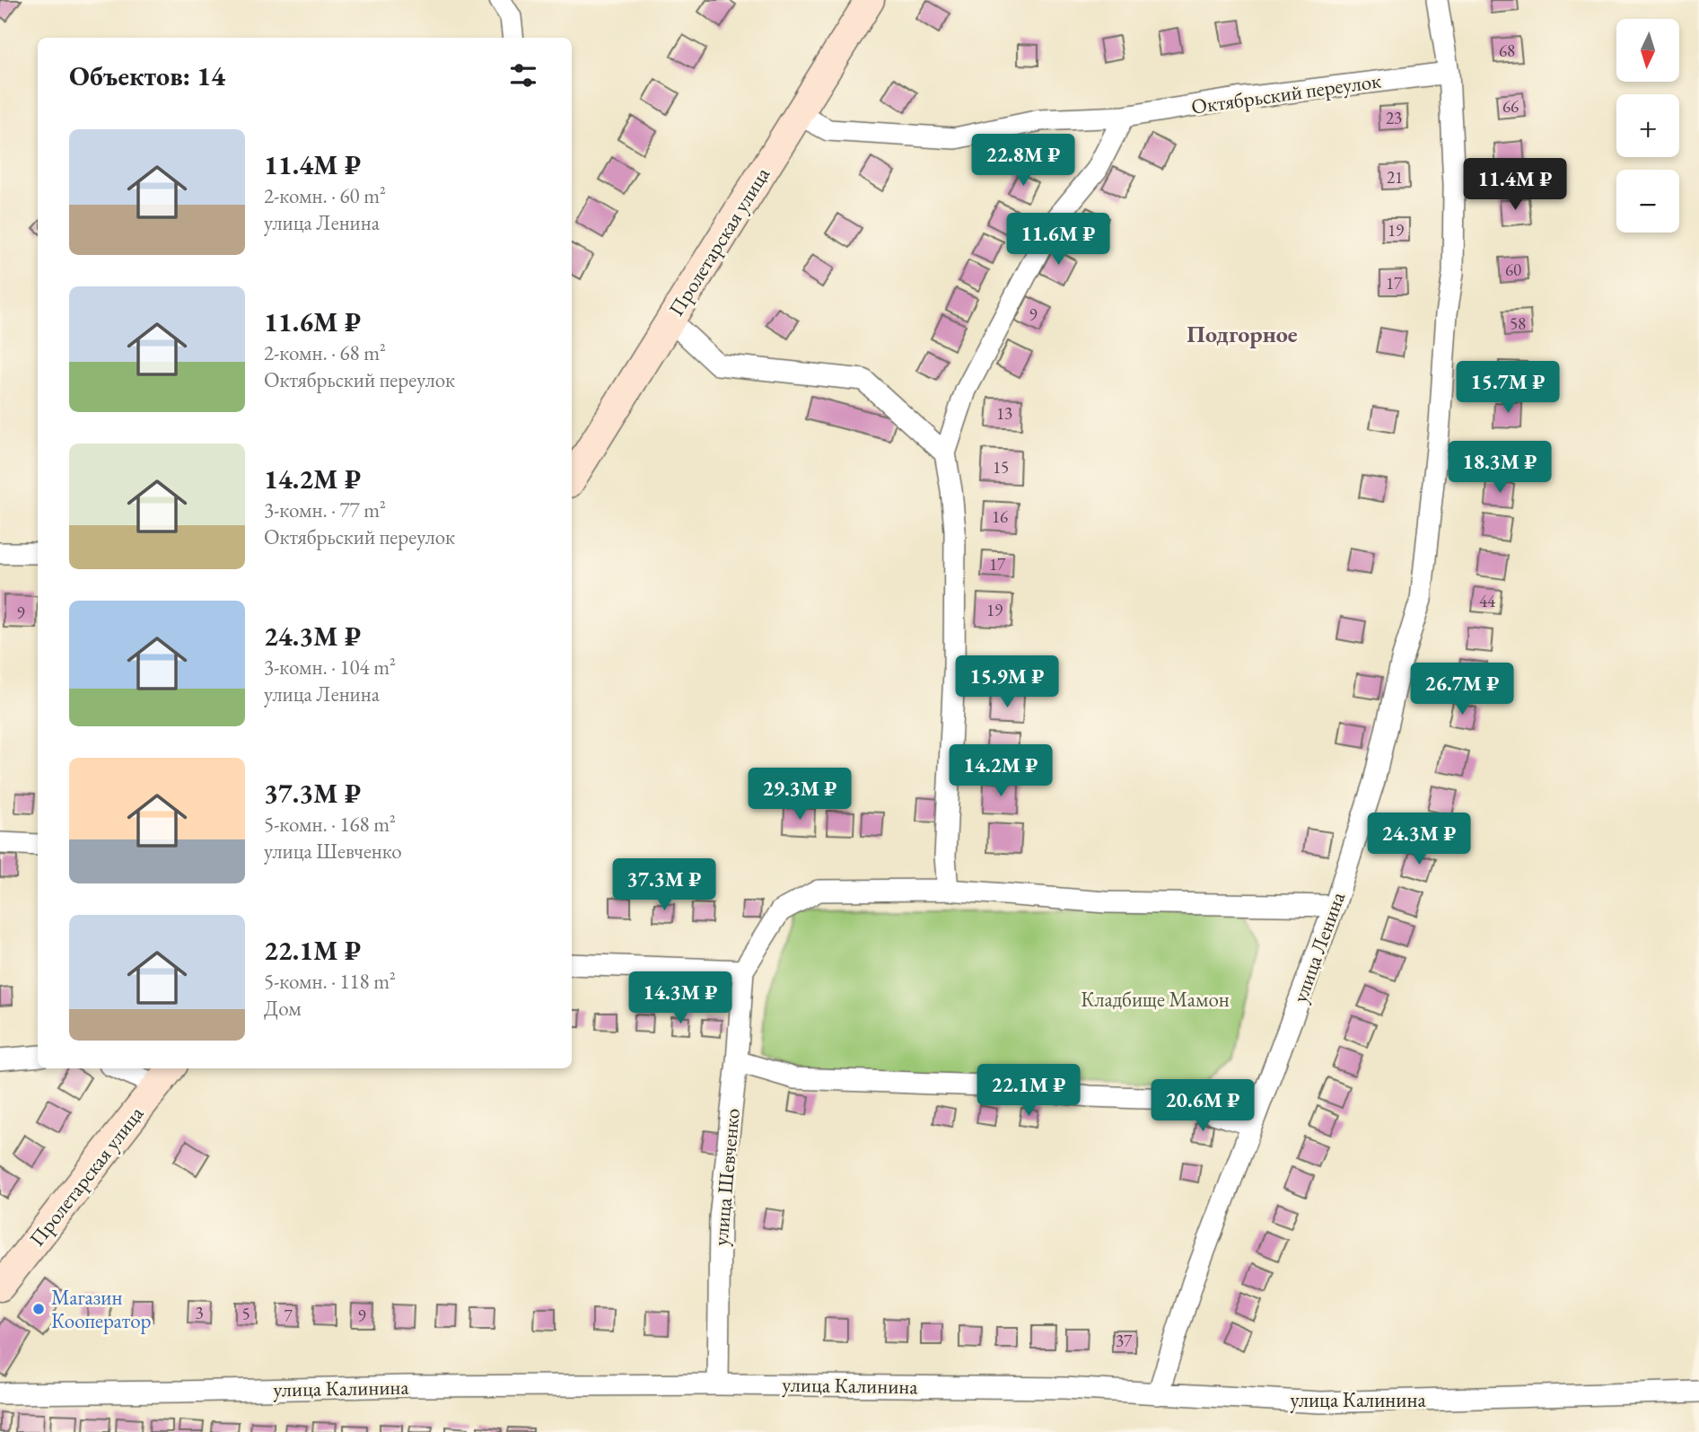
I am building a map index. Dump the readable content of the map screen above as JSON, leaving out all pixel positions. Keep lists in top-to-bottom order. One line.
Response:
{"streets":{"street":["Октябрьский переулок","Пролетарская улица","улица Ленина","улица Шевченко","улица Калинина"]},"crossings":[["Октябрьский переулок","Пролетарская улица"],["Октябрьский переулок","улица Ленина"],["улица Ленина","улица Шевченко"],["улица Ленина","улица Калинина"],["улица Шевченко","улица Калинина"]],"districts":["Подгорное"],"parks":["Кладбище Мамон"],"places":["Магазин Кооператор"],"house_numbers":["68","66","23","21","19","60","17","9","58","13","15","16","17","44","19","9","3","5","7","9","37"],"north":"bottom","page":{"map_buttons":["+","−"],"heading":"Объектов: 14","list":[{"name":"11.4M ₽","note":"2-комн. · 60 m² · улица Ленина"},{"name":"11.6M ₽","note":"2-комн. · 68 m² · Октябрьский переулок"},{"name":"14.2M ₽","note":"3-комн. · 77 m² · Октябрьский переулок"},{"name":"24.3M ₽","note":"3-комн. · 104 m² · улица Ленина"},{"name":"37.3M ₽","note":"5-комн. · 168 m² · улица Шевченко"},{"name":"22.1M ₽","note":"5-комн. · 118 m² · Дом"}],"price":["22.8M ₽","11.4M ₽","11.6M ₽","15.7M ₽","18.3M ₽","15.9M ₽","26.7M ₽","14.2M ₽","29.3M ₽","24.3M ₽","37.3M ₽","14.3M ₽","22.1M ₽","20.6M ₽"]}}
